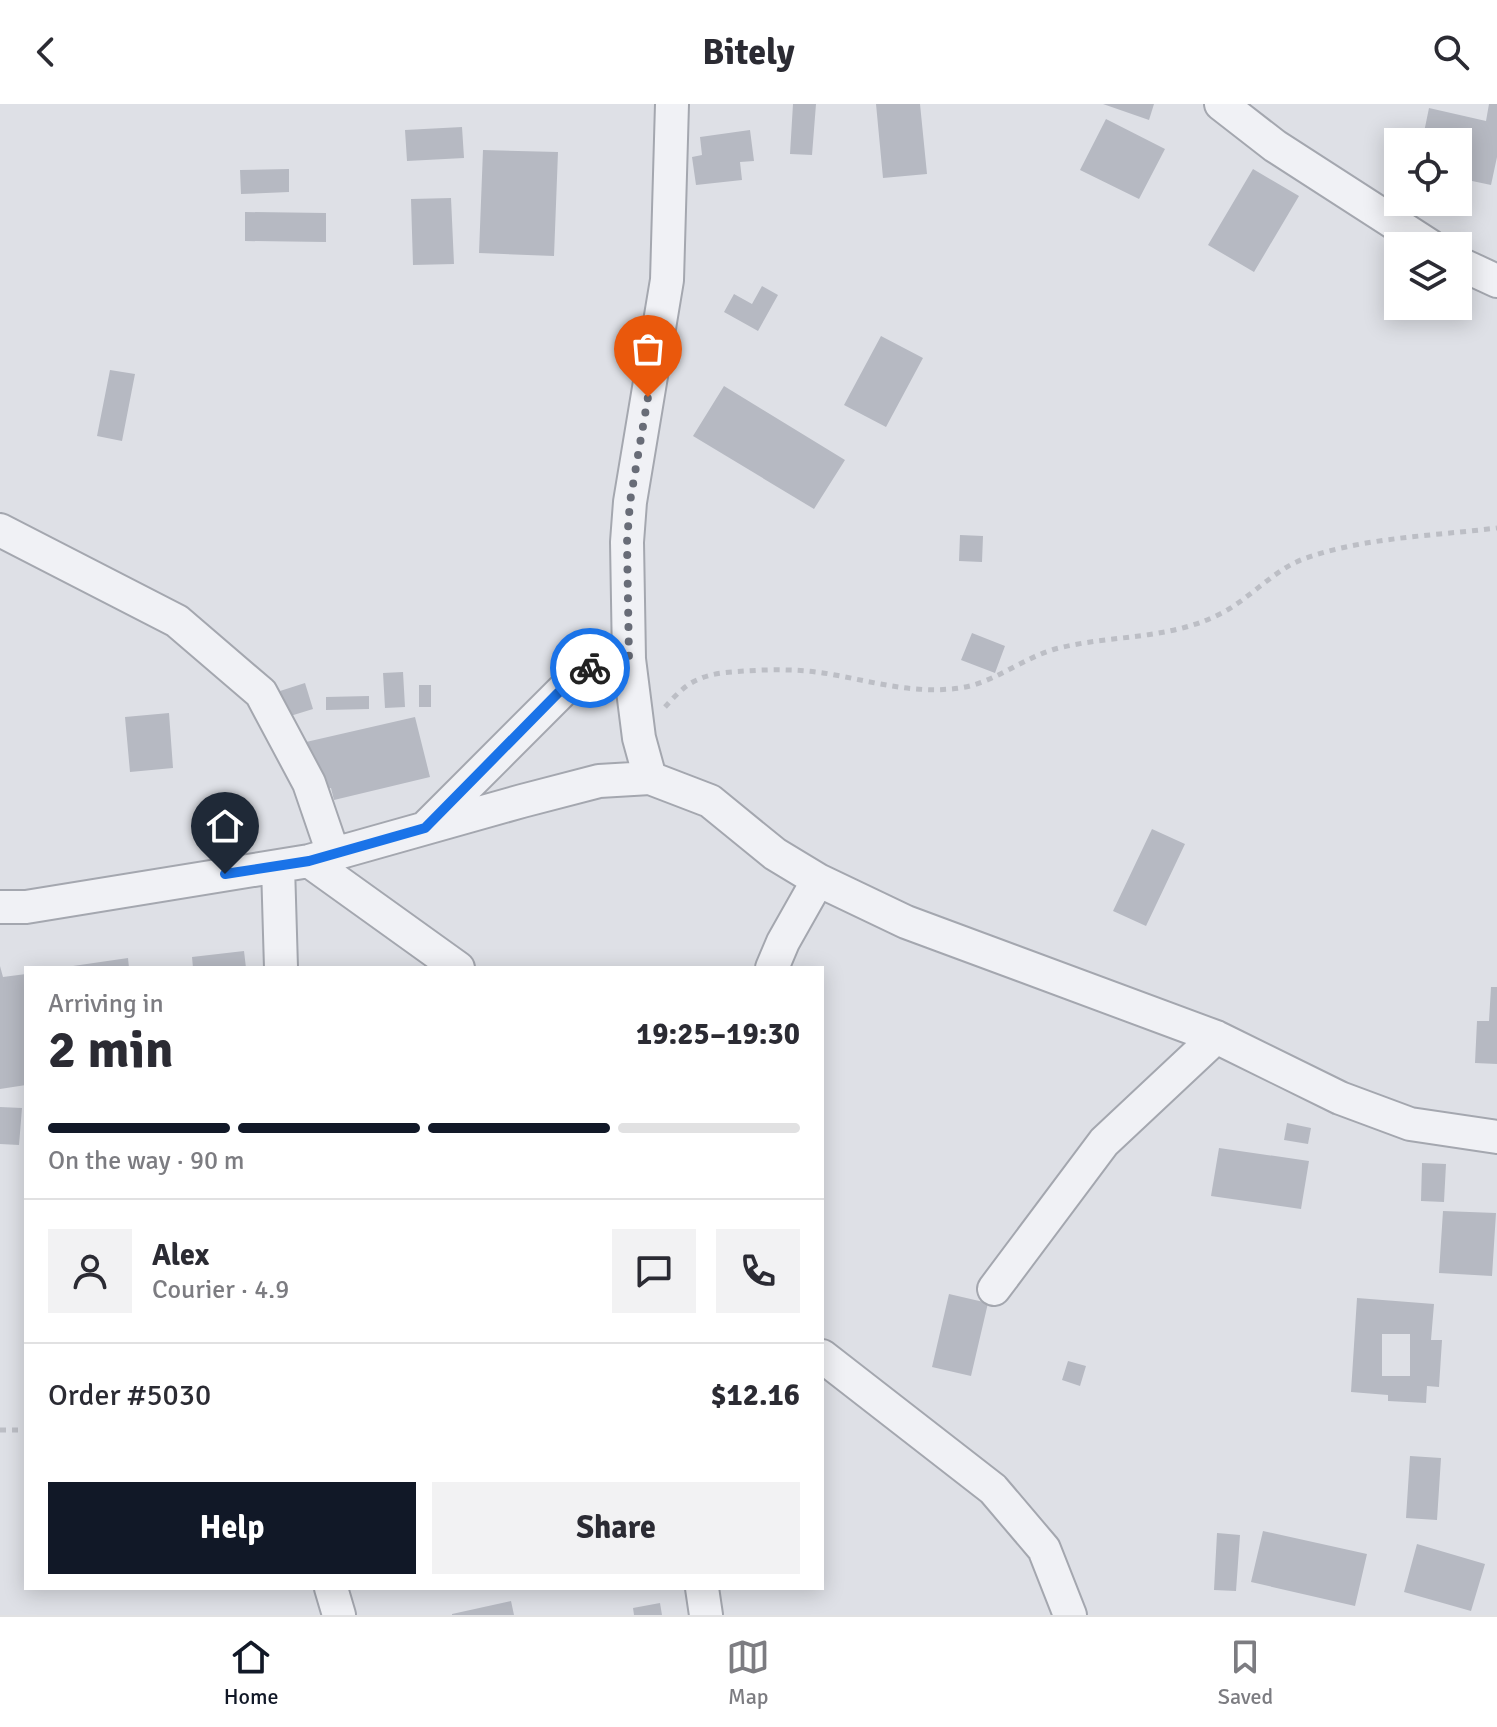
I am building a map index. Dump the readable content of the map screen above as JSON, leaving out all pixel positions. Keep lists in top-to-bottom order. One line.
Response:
{"page":{"header":"Bitely","heading":["2 min","Arriving in","19:25–19:30"],"panel":["Alex","Courier · 4.9","Order #5030","$12.16"],"bar":"On the way · 90 m","buttons":["Help","Share"],"tabs":["Home","Map","Saved"]}}
